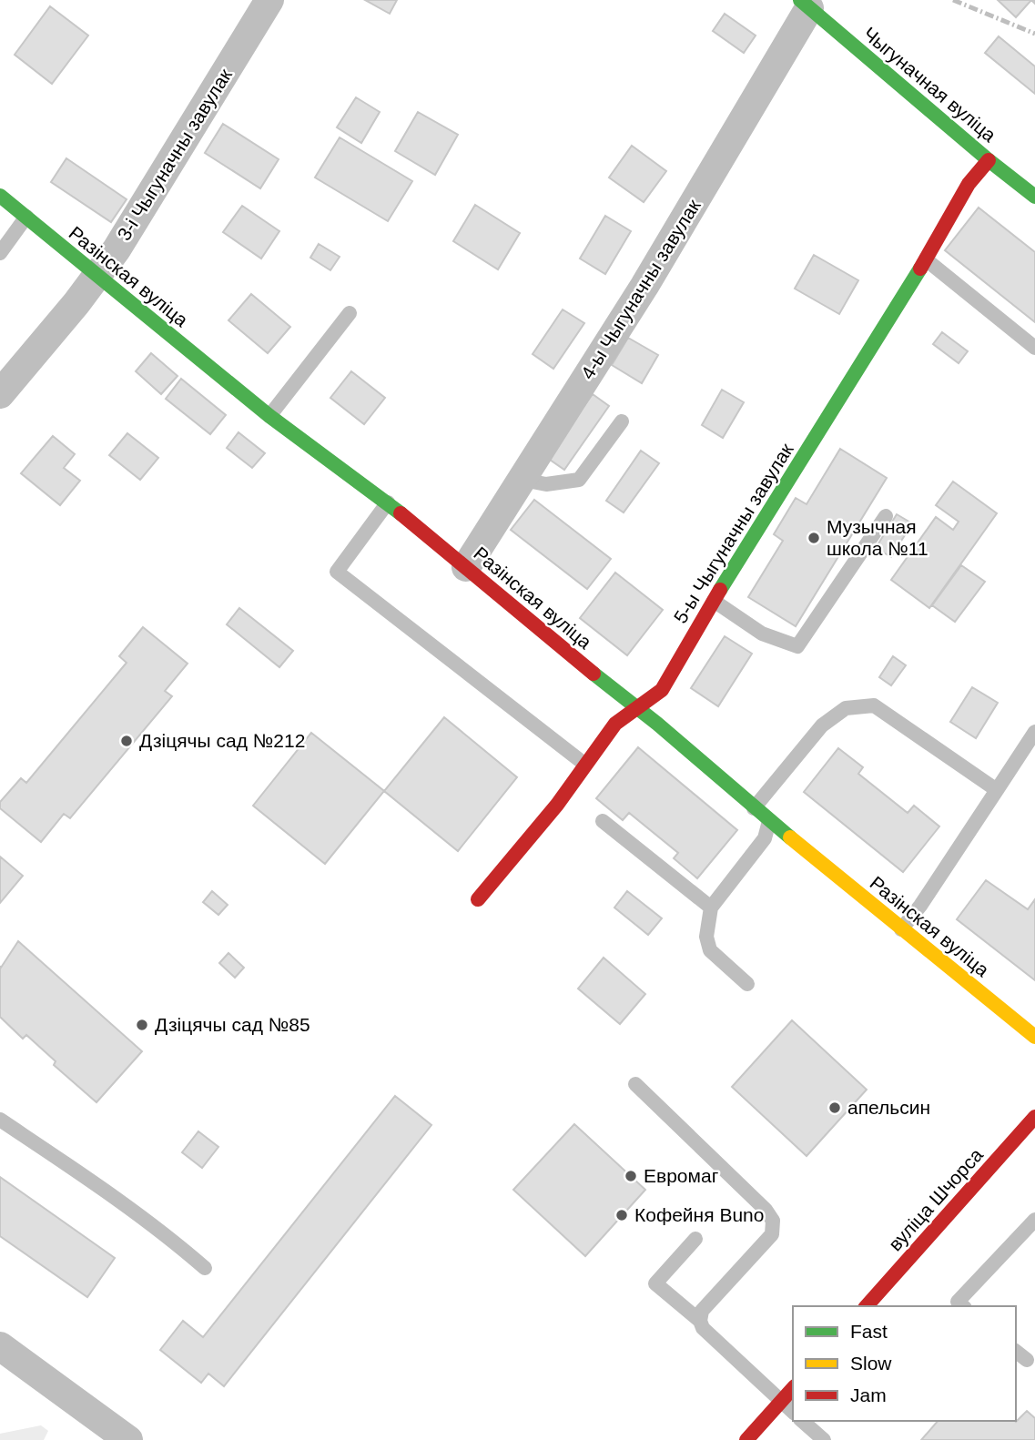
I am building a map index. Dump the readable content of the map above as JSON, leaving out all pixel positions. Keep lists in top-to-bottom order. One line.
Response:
{"streets":{"street":["Чыгуначная вуліца","3-і Чыгуначны завулак","Разінская вуліца","4-ы Чыгуначны завулак","5-ы Чыгуначны завулак","вуліца Шчорса"]},"crossings":[["Чыгуначная вуліца","4-ы Чыгуначны завулак"],["Чыгуначная вуліца","5-ы Чыгуначны завулак"],["3-і Чыгуначны завулак","Разінская вуліца"],["Разінская вуліца","4-ы Чыгуначны завулак"],["Разінская вуліца","5-ы Чыгуначны завулак"]],"places":["Музычная школа №11","Дзіцячы сад №212","Дзіцячы сад №85","апельсин","Евромаг","Кофейня Buno"],"legend":["Fast","Slow","Jam"]}
